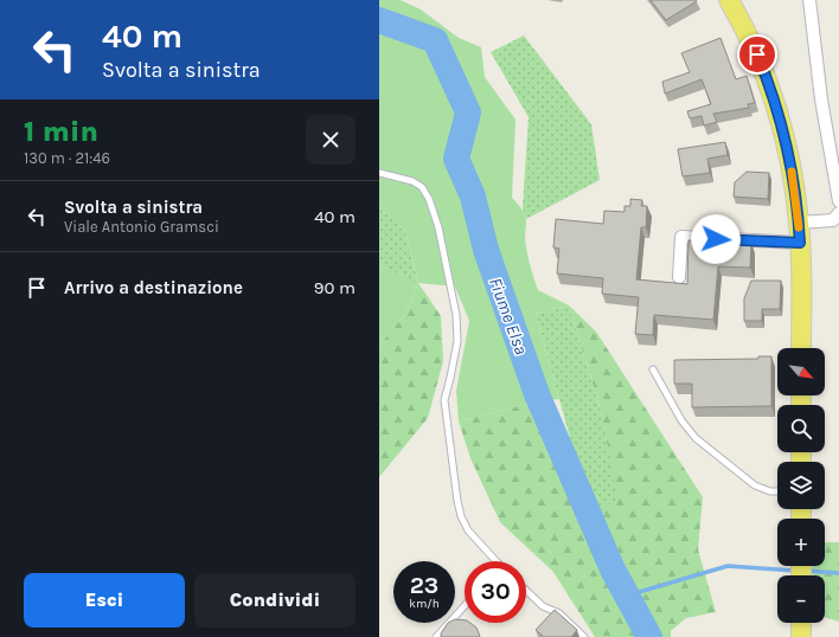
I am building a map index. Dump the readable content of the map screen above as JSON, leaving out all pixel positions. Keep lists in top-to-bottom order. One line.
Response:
{"water":["Fiume Elsa"],"north":"bottom right","page":{"turn":["40 m","Svolta a sinistra"],"heading":["1 min","130 m · 21:46"],"list":[{"name":"Svolta a sinistra","note":"Viale Antonio Gramsci","value":"40 m"},{"name":"Arrivo a destinazione","value":"90 m"}],"map_buttons":["+","−"],"speed":"23 km/h","limit":"30","buttons":["Esci","Condividi"]}}
